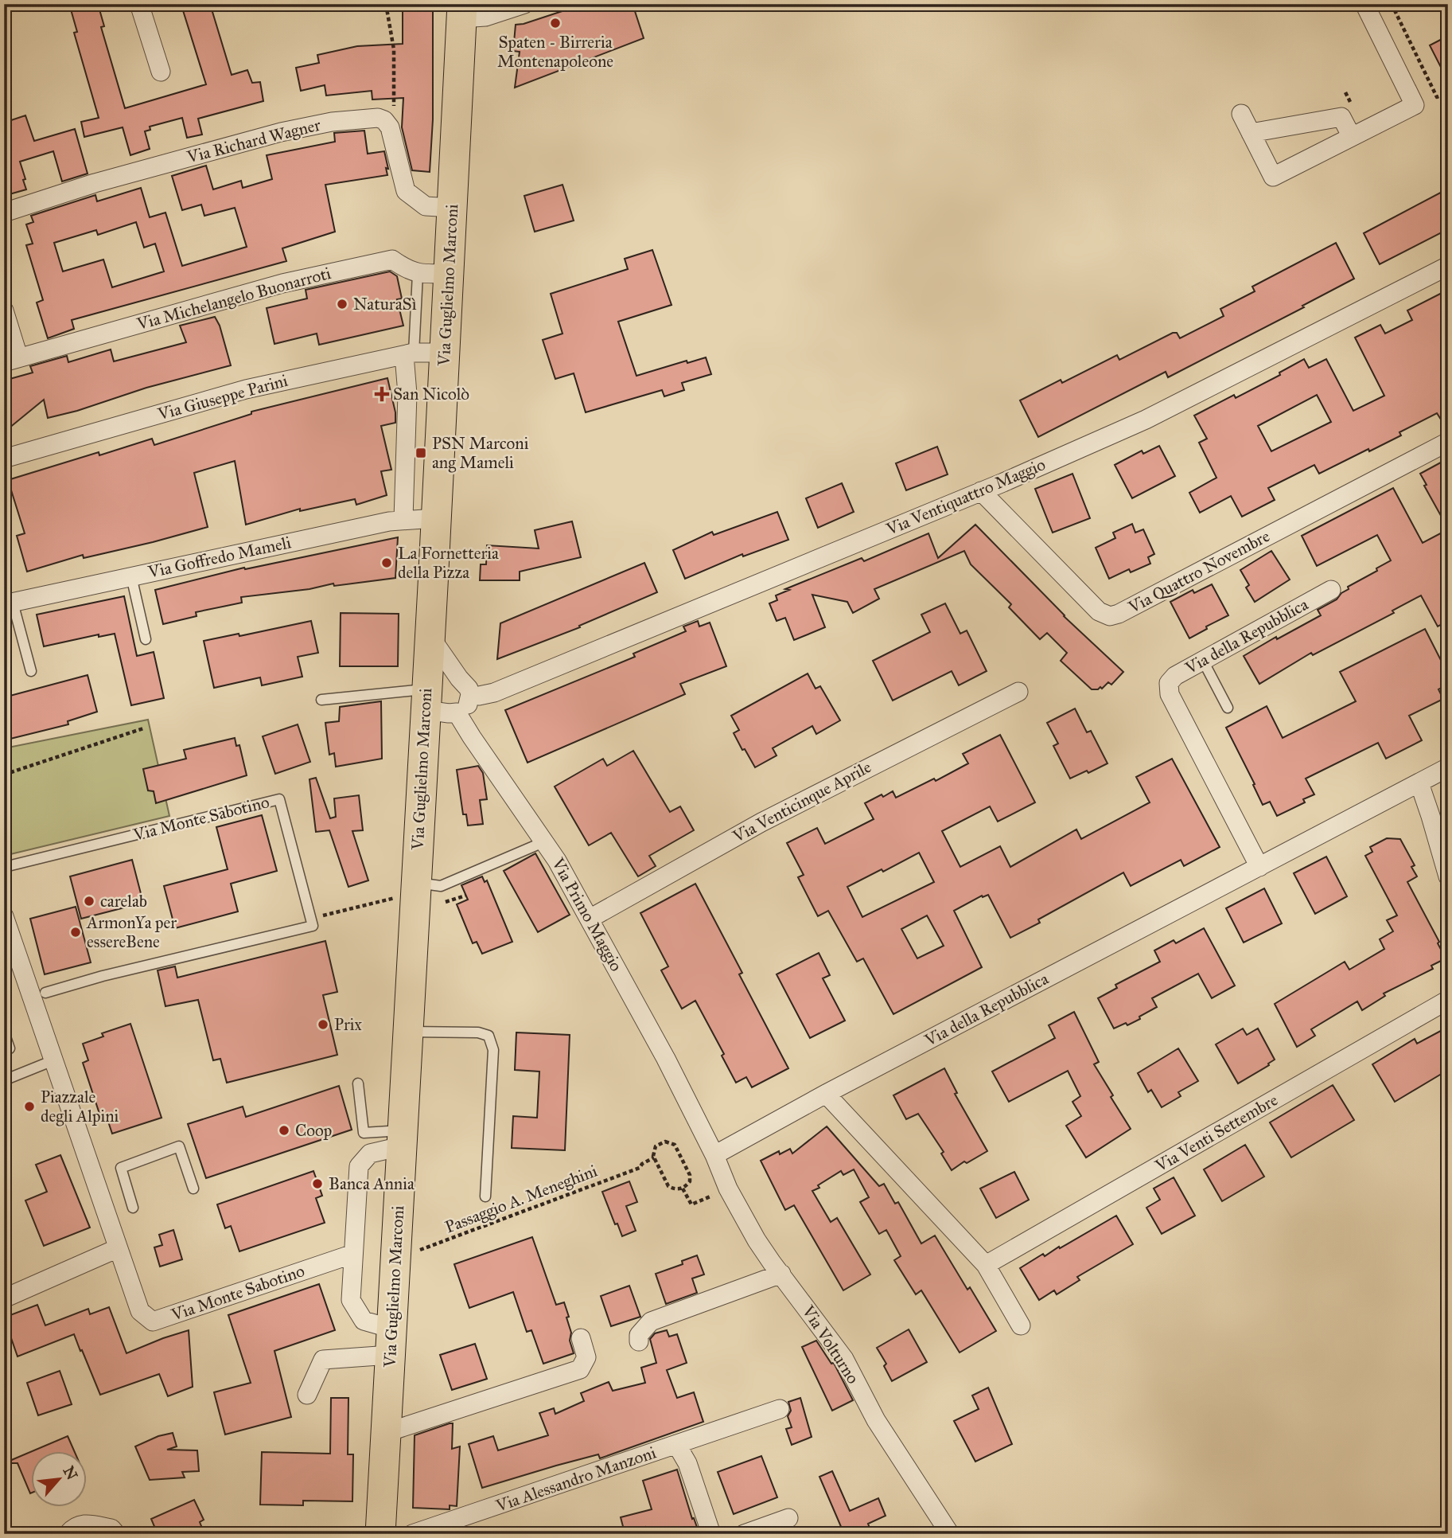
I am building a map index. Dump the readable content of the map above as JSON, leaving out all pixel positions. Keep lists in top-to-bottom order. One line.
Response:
{"streets":{"main road":["Via Guglielmo Marconi"],"street":["Via Richard Wagner","Via Michelangelo Buonarroti","Via Giuseppe Parini","Via Ventiquattro Maggio","Via Goffredo Mameli","Via Quattro Novembre","Via della Repubblica","Via Venticinque Aprile","Via Monte Sabotino","Via Primo Maggio","Via Venti Settembre","Via Volturno","Via Alessandro Manzoni"],"path":["Passaggio A. Meneghini"]},"crossings":[["Via Guglielmo Marconi","Via Michelangelo Buonarroti"],["Via Guglielmo Marconi","Via Giuseppe Parini"],["Via Guglielmo Marconi","Via Ventiquattro Maggio"],["Via Guglielmo Marconi","Via Goffredo Mameli"],["Via Guglielmo Marconi","Via Primo Maggio"],["Via Guglielmo Marconi","Passaggio A. Meneghini"],["Via Ventiquattro Maggio","Via Quattro Novembre"],["Via Ventiquattro Maggio","Via Primo Maggio"],["Via della Repubblica","Via Primo Maggio"],["Via della Repubblica","Via Volturno"],["Via Venticinque Aprile","Via Primo Maggio"],["Via Primo Maggio","Via Volturno"]],"places":{"other":["Spaten - Birreria Montenapoleone","NaturaSì","La Fornetteria della Pizza","carelab","ArmonYa per essereBene","Prix","Piazzale degli Alpini","Coop","Banca Annia"],"health":["San Nicolò"],"transit":["PSN Marconi ang Mameli"]},"north":"top right"}
